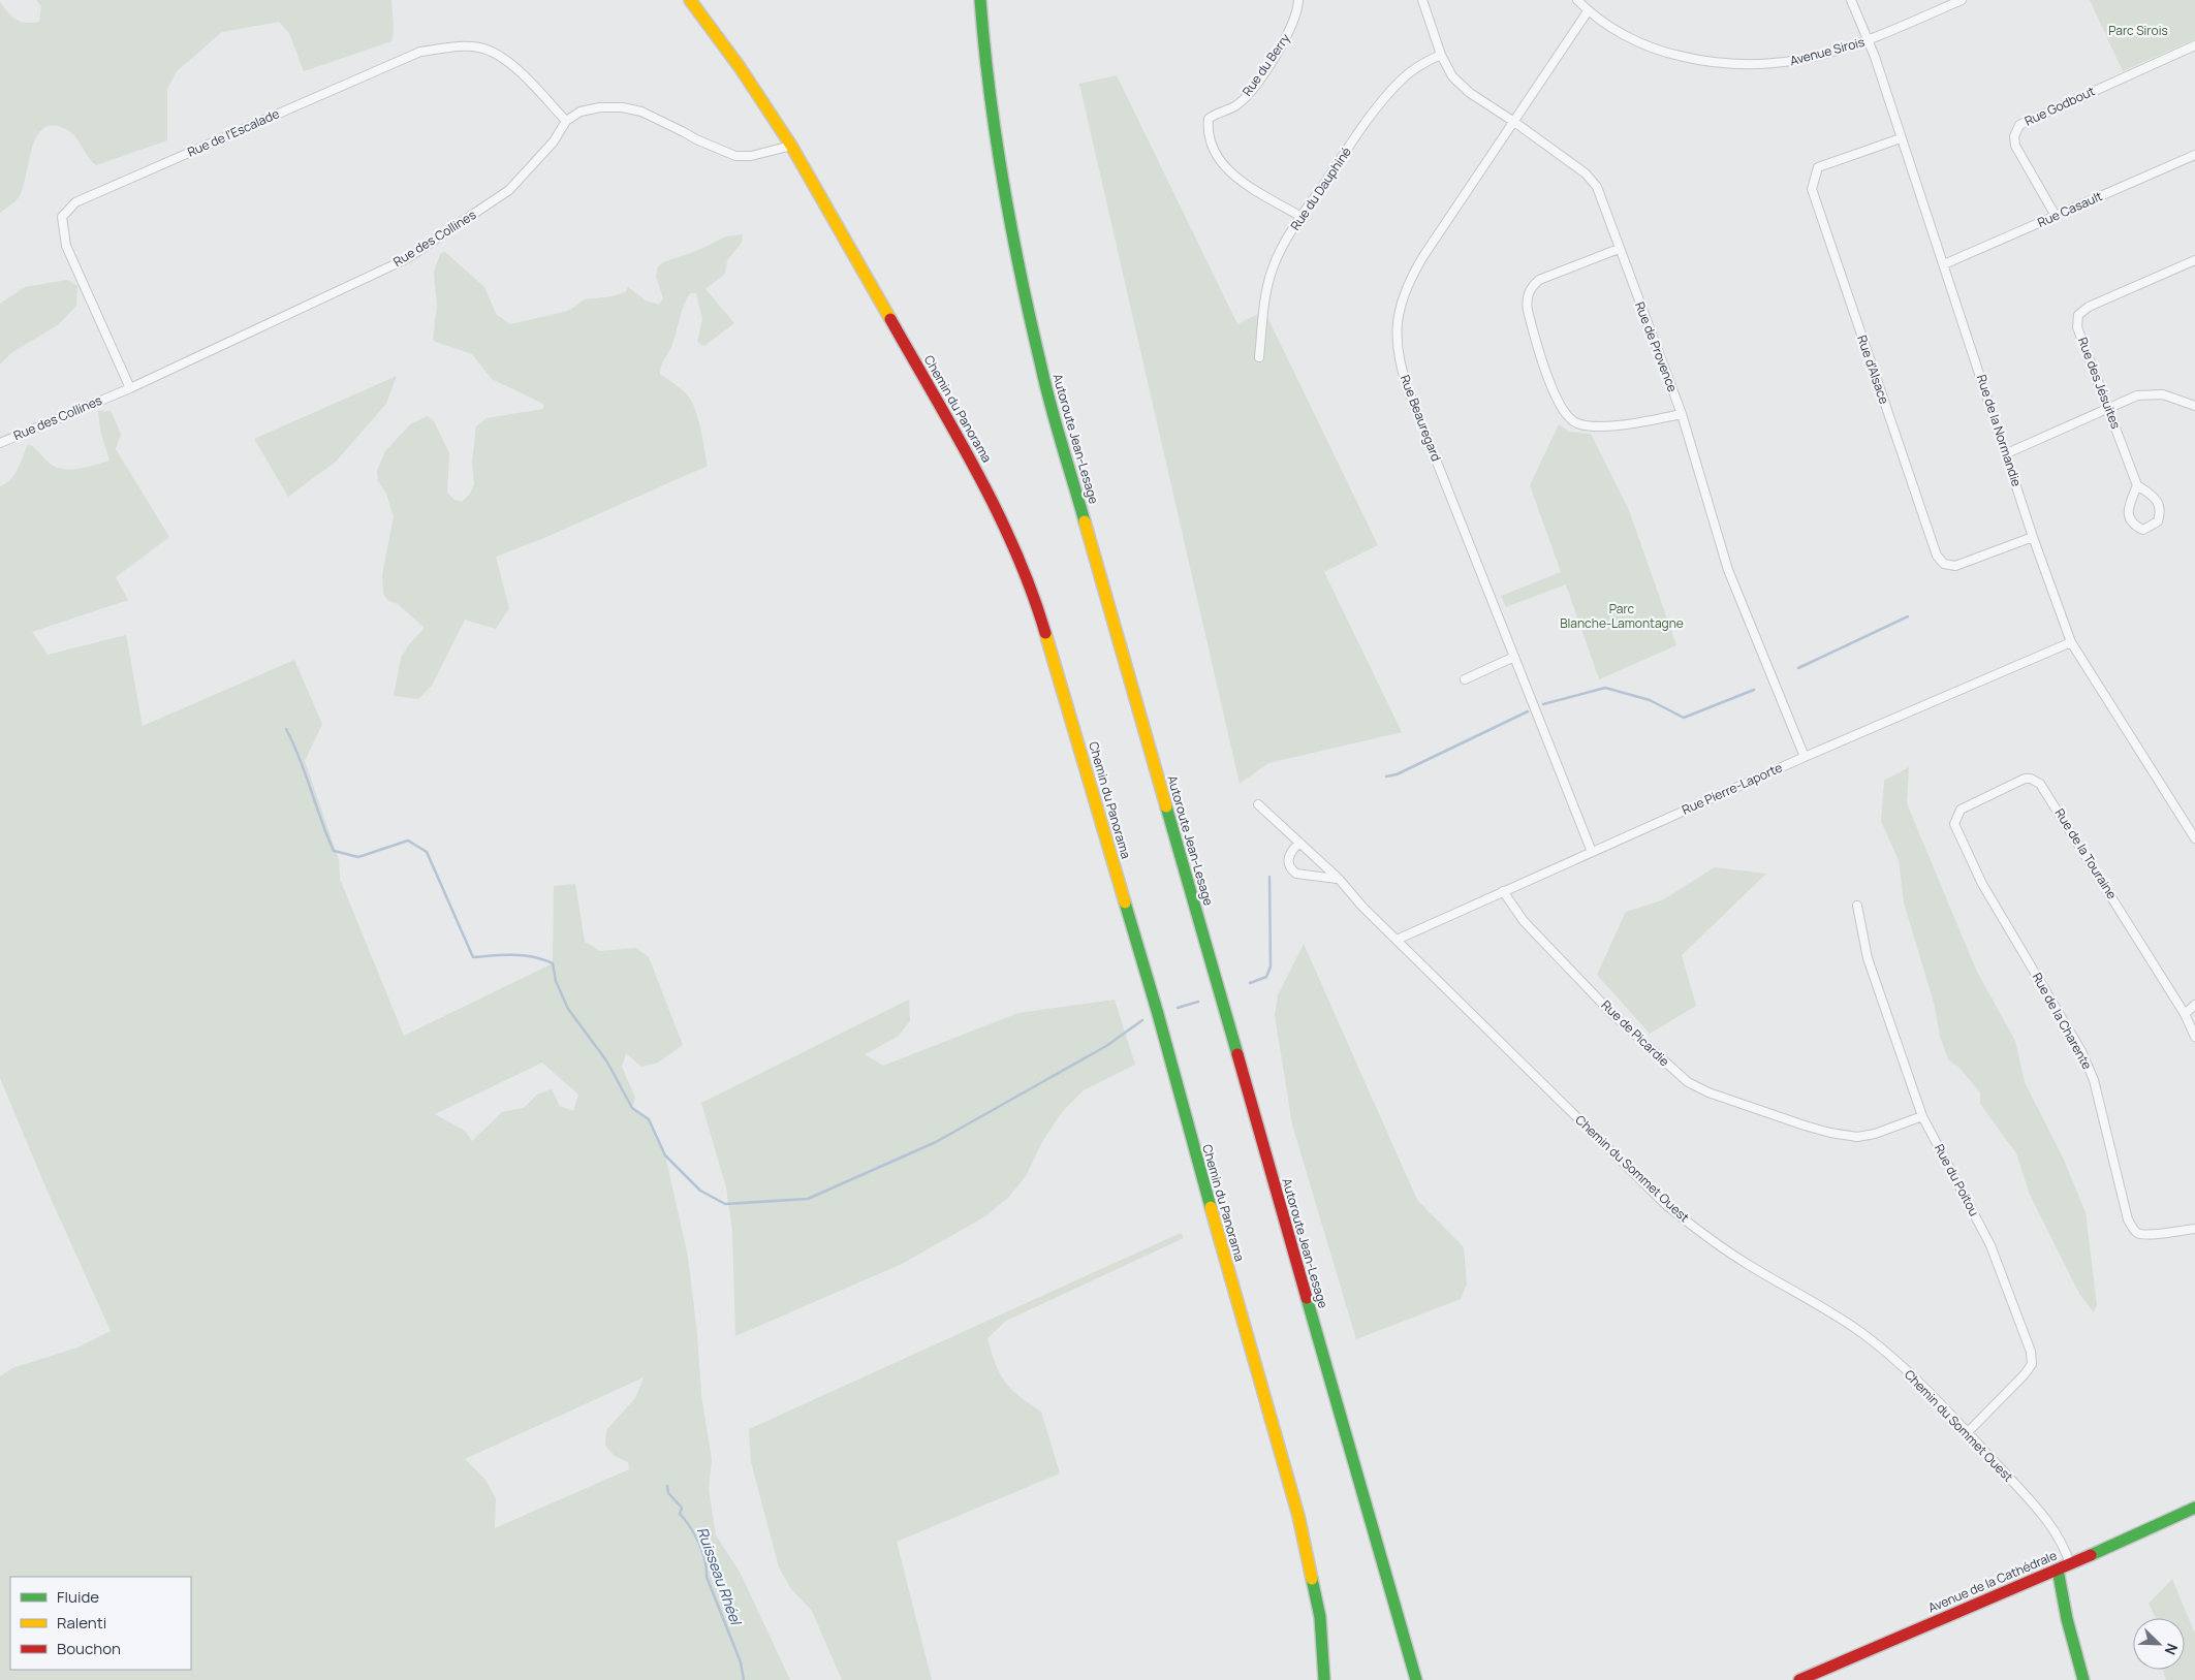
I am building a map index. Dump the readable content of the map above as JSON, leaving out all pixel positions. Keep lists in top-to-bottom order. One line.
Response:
{"streets":{"main road":["Chemin du Panorama","Autoroute Jean-Lesage","Avenue de la Cathédrale"],"street":["Avenue Sirois","Rue du Berry","Rue Godbout","Rue de l'Escalade","Rue du Dauphiné","Rue Casault","Rue des Collines","Rue de Provence","Rue d'Alsace","Rue des Jésuites","Rue Beauregard","Rue de la Normandie","Rue Pierre-Laporte","Rue de la Touraine","Rue de la Charente","Rue de Picardie","Chemin du Sommet Ouest","Rue du Poitou"]},"crossings":[["Avenue Sirois","Rue Beauregard"],["Avenue Sirois","Rue de la Normandie"],["Rue du Berry","Rue du Dauphiné"],["Rue Godbout","Rue Casault"],["Rue de l'Escalade","Rue des Collines"],["Rue du Dauphiné","Rue de Provence"],["Rue Casault","Rue de la Normandie"],["Rue de Provence","Rue Beauregard"],["Rue de Provence","Rue Pierre-Laporte"],["Rue d'Alsace","Rue de la Normandie"],["Rue Beauregard","Rue Pierre-Laporte"],["Rue de la Normandie","Rue Pierre-Laporte"],["Rue Pierre-Laporte","Rue de Picardie"],["Rue Pierre-Laporte","Chemin du Sommet Ouest"],["Rue de la Touraine","Rue de la Charente"],["Rue de Picardie","Rue du Poitou"],["Chemin du Sommet Ouest","Rue du Poitou"],["Chemin du Sommet Ouest","Avenue de la Cathédrale"]],"water":["Ruisseau Rhéel"],"parks":["Parc Sirois","Parc Blanche-Lamontagne"],"legend":["Fluide","Ralenti","Bouchon"],"north":"bottom right"}
